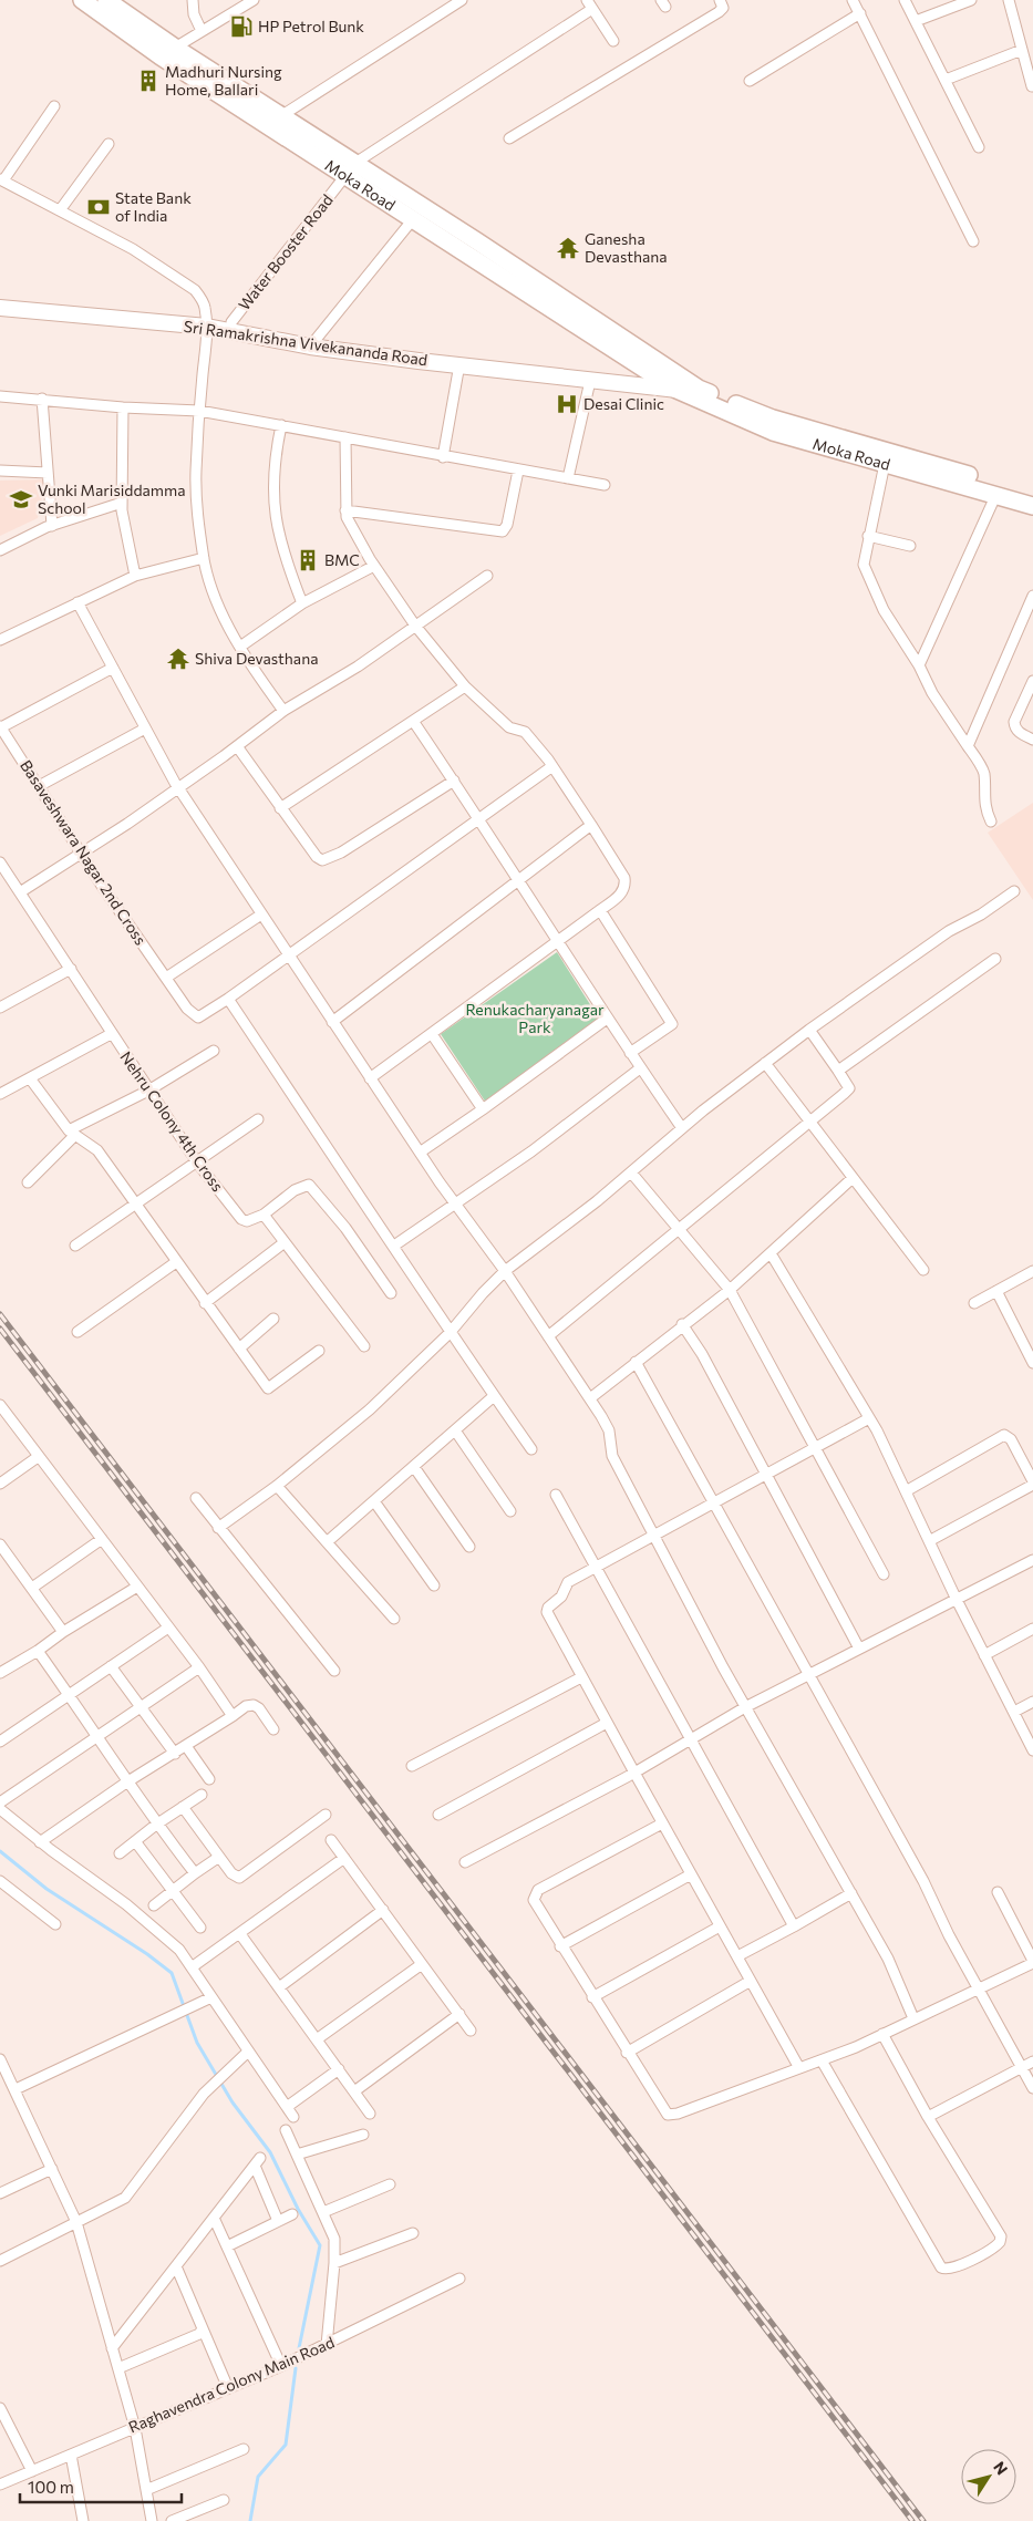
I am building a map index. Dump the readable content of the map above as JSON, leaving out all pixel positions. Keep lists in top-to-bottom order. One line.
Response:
{"streets":{"main road":["Moka Road","Sri Ramakrishna Vivekananda Road"],"street":["Water Booster Road","Basaveshwara Nagar 2nd Cross","Nehru Colony 4th Cross","Raghavendra Colony Main Road"]},"crossings":[["Moka Road","Water Booster Road"],["Moka Road","Sri Ramakrishna Vivekananda Road"],["Water Booster Road","Sri Ramakrishna Vivekananda Road"]],"parks":["Renukacharyanagar Park"],"places":{"fuel station":["HP Petrol Bunk"],"building":["Madhuri Nursing Home, Ballari","BMC"],"bank":["State Bank of India"],"temple":["Ganesha Devasthana","Shiva Devasthana"],"hospital":["Desai Clinic"],"school or university":["Vunki Marisiddamma School"]},"scale_bar":"100 m","north":"top right"}
